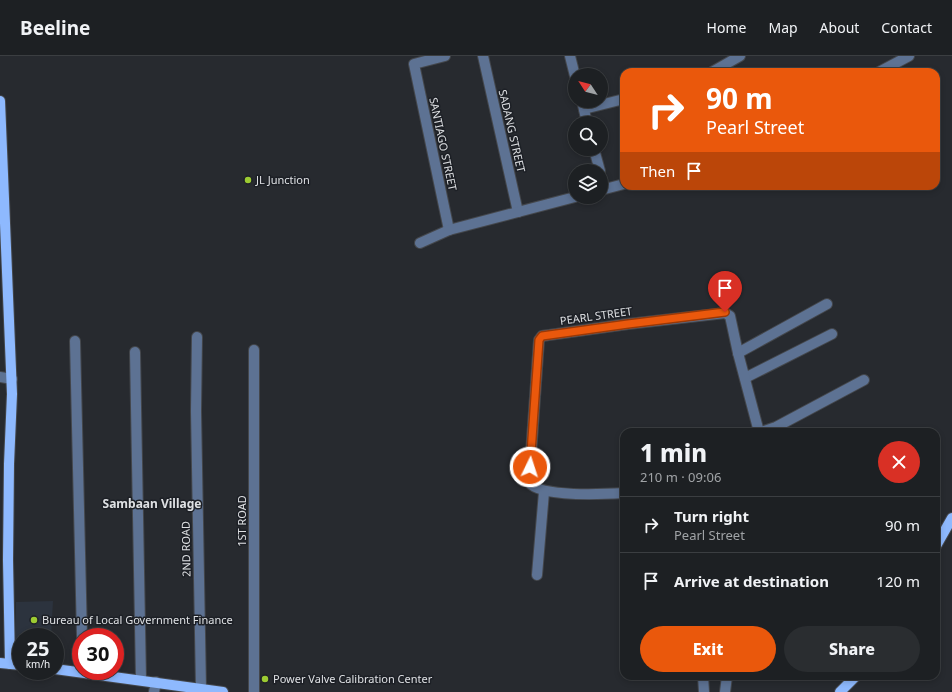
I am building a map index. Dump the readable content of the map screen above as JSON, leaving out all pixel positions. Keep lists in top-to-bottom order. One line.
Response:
{"streets":{"street":["SADANG STREET","SANTIAGO STREET","PEARL STREET","1ST ROAD","2ND ROAD"]},"districts":["Sambaan Village"],"places":["JL Junction","Bureau of Local Government Finance","Power Valve Calibration Center"],"north":"top left","page":{"header":"Beeline","nav":["Home","Map","About","Contact"],"turn":["90 m","Pearl Street"],"then":"Then","heading":["1 min","210 m · 09:06"],"list":[{"name":"Turn right","note":"Pearl Street","value":"90 m"},{"name":"Arrive at destination","value":"120 m"}],"buttons":["Exit","Share"],"speed":"25 km/h","limit":"30"}}
